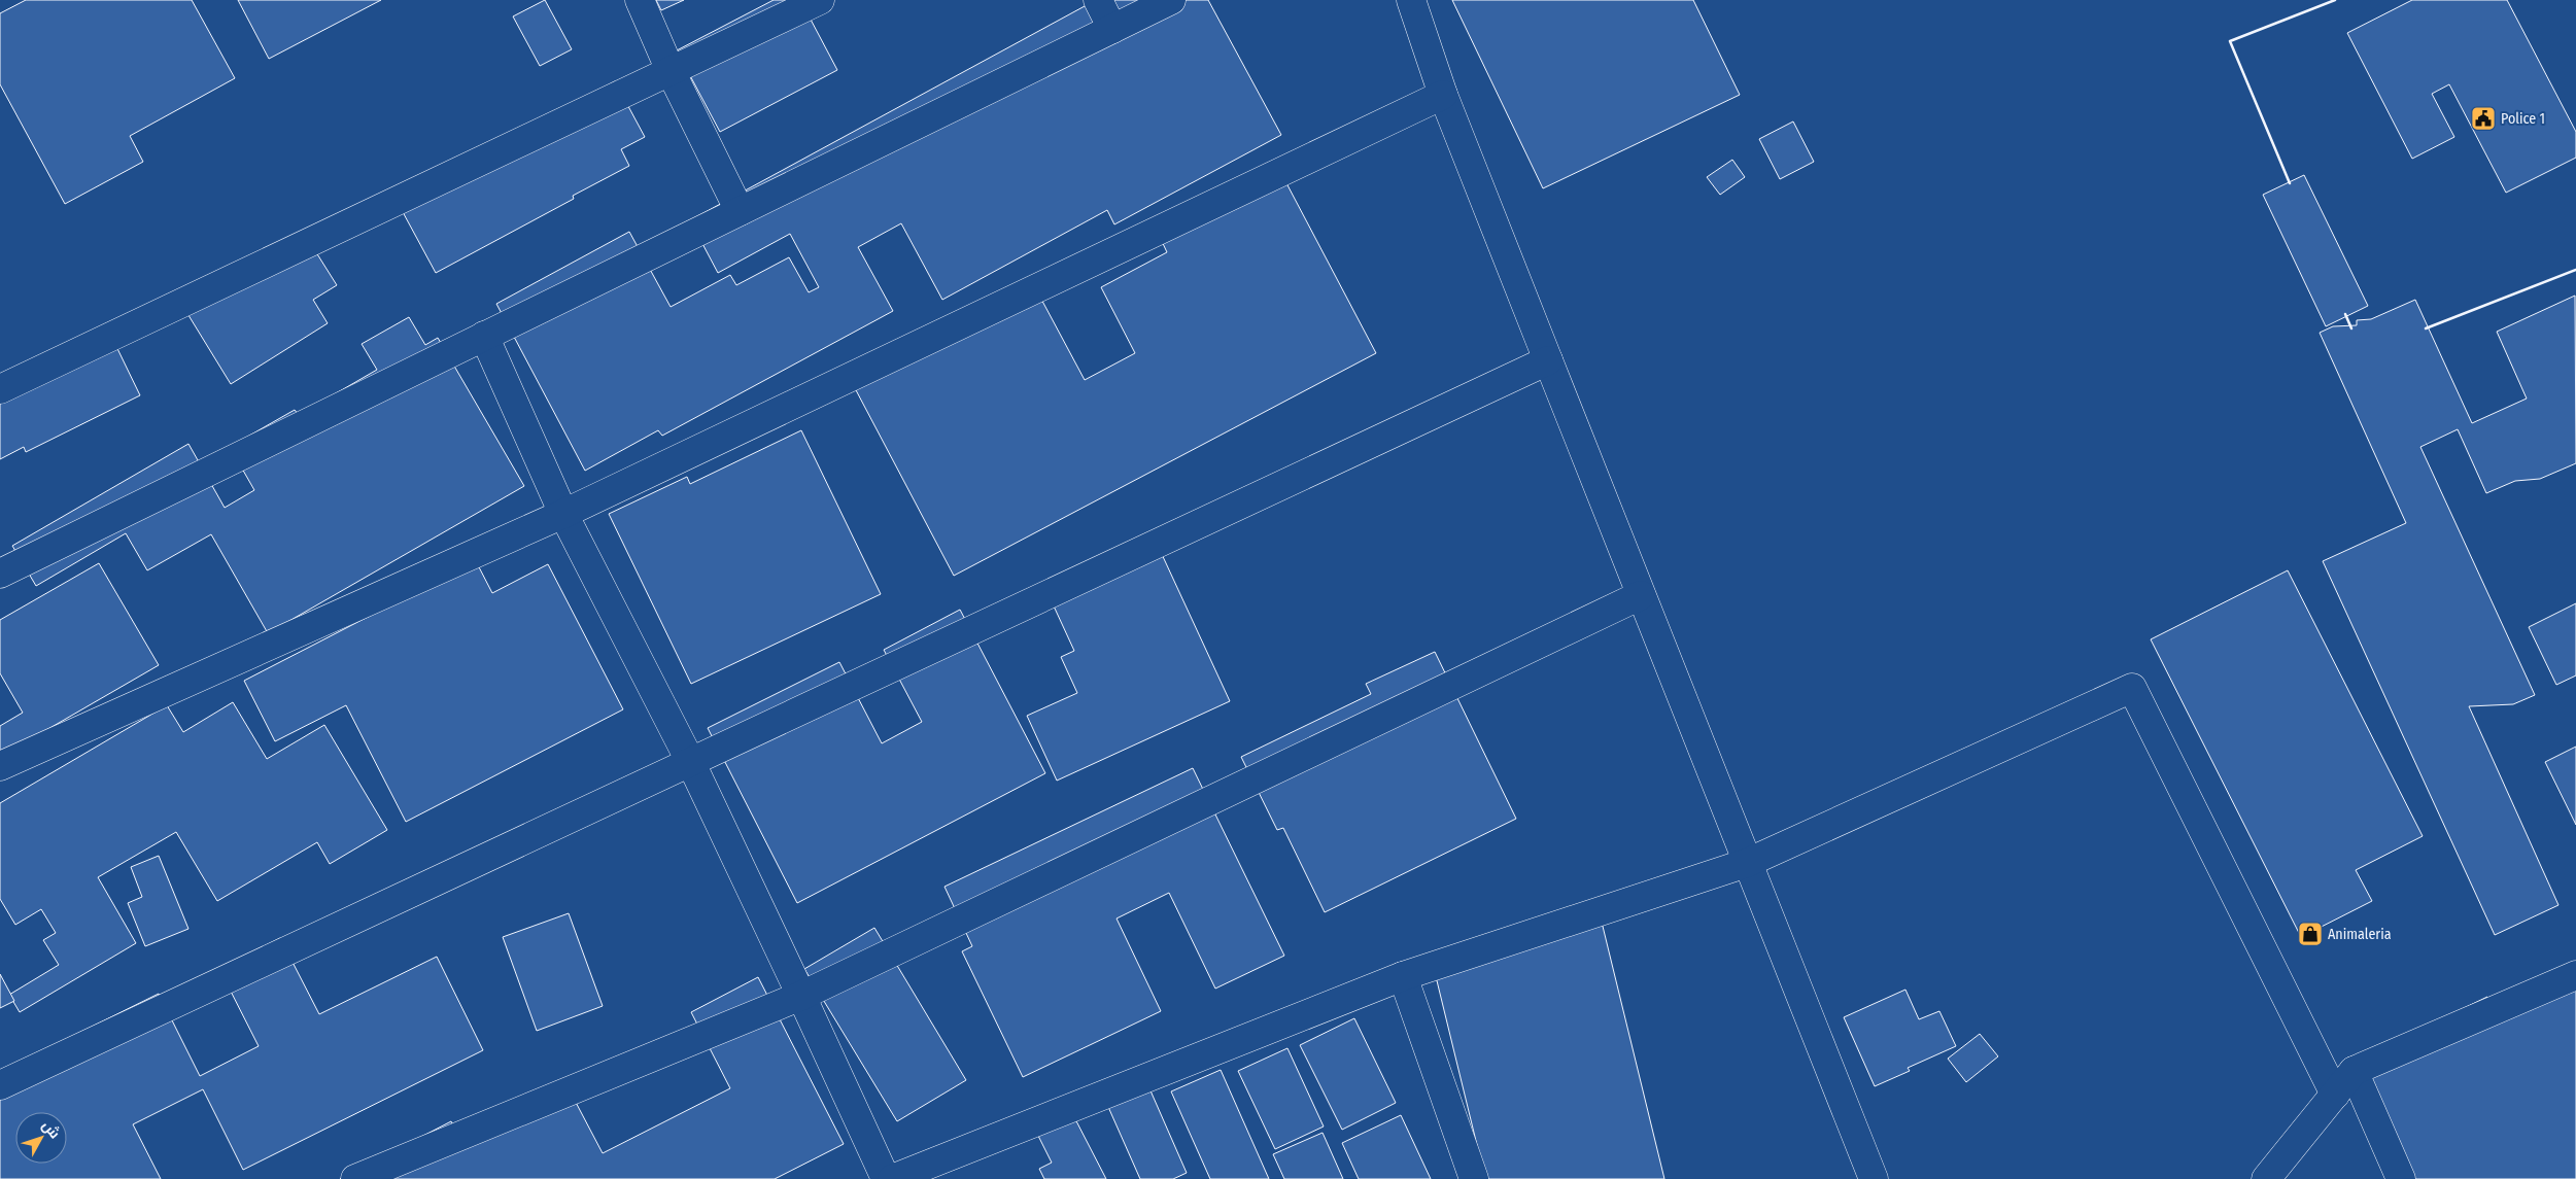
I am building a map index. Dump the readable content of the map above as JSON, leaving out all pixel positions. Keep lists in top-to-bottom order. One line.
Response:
{"places":{"public building":["Police 1"],"shop":["Animaleria"]},"north":"top right"}
